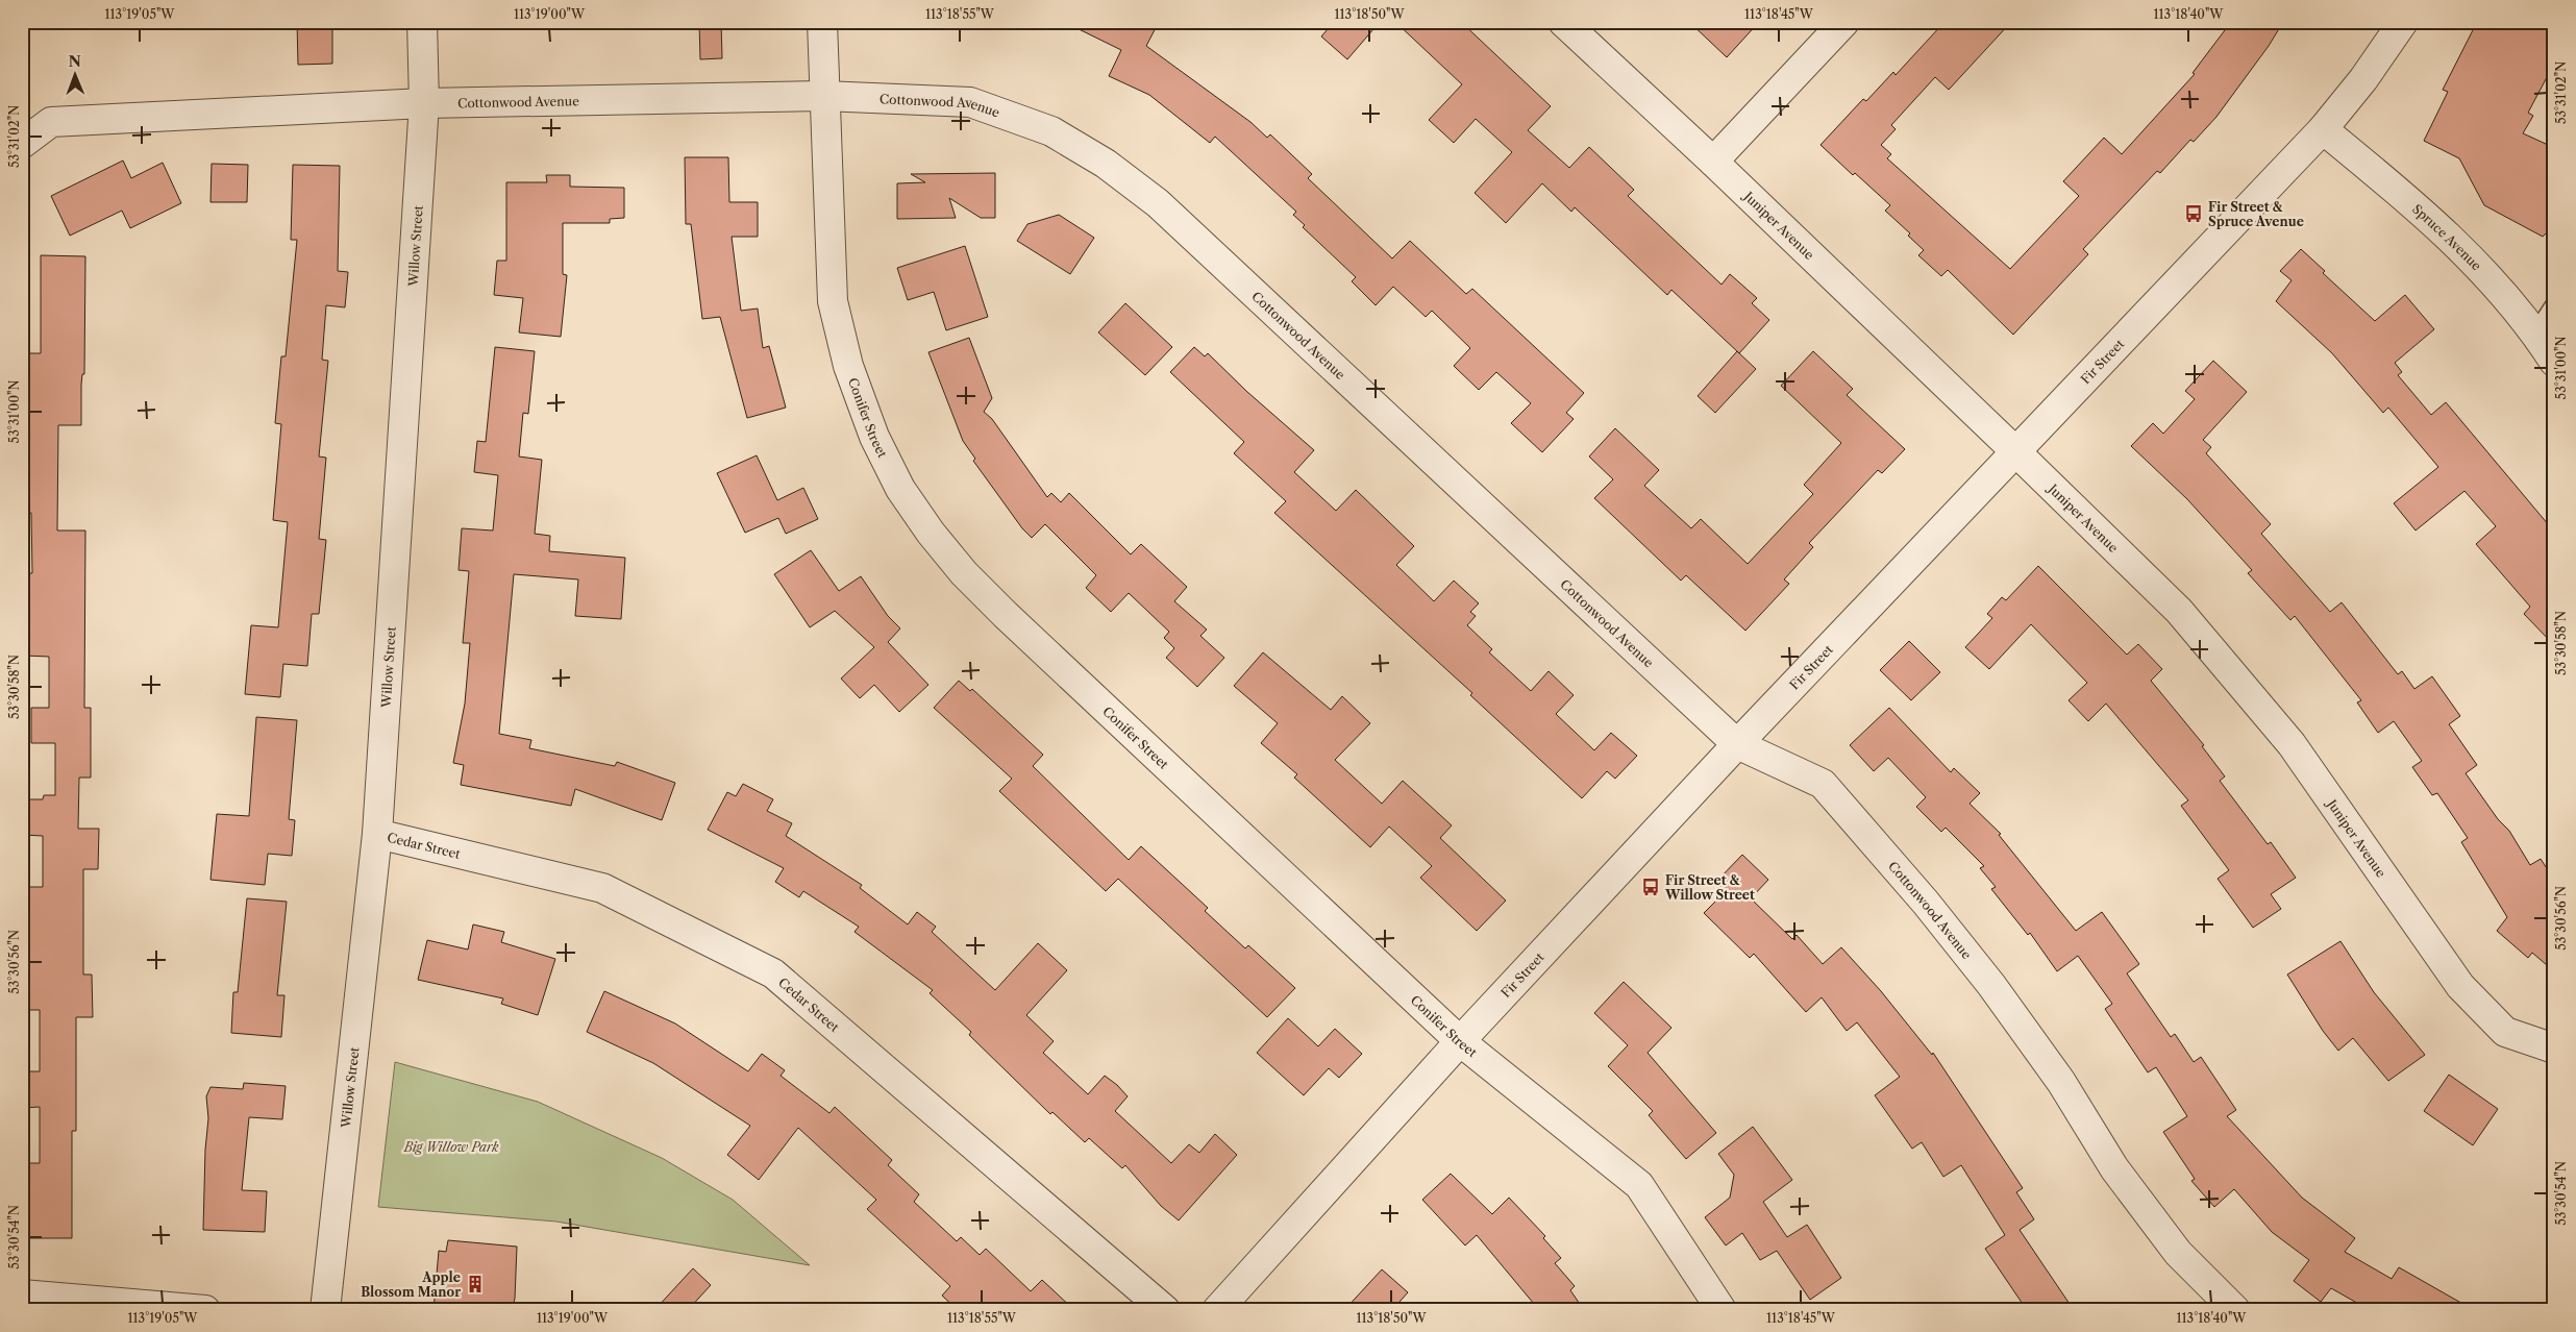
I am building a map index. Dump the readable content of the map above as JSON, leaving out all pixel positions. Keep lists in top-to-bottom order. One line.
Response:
{"streets":{"street":["Cottonwood Avenue","Juniper Avenue","Spruce Avenue","Willow Street","Fir Street","Conifer Street","Cedar Street"]},"crossings":[["Cottonwood Avenue","Willow Street"],["Cottonwood Avenue","Fir Street"],["Cottonwood Avenue","Conifer Street"],["Juniper Avenue","Fir Street"],["Spruce Avenue","Fir Street"],["Willow Street","Cedar Street"],["Fir Street","Conifer Street"]],"parks":["Big Willow Park"],"places":{"bus stop":["Fir Street & Spruce Avenue","Fir Street & Willow Street"],"building":["Apple Blossom Manor"]},"north":"top","coordinates":["113°19'05\"W","113°19'00\"W","113°18'55\"W","113°18'50\"W","113°18'45\"W","113°18'40\"W","53°31'02\"N","53°31'00\"N","53°30'58\"N","53°30'56\"N","53°30'54\"N"]}
